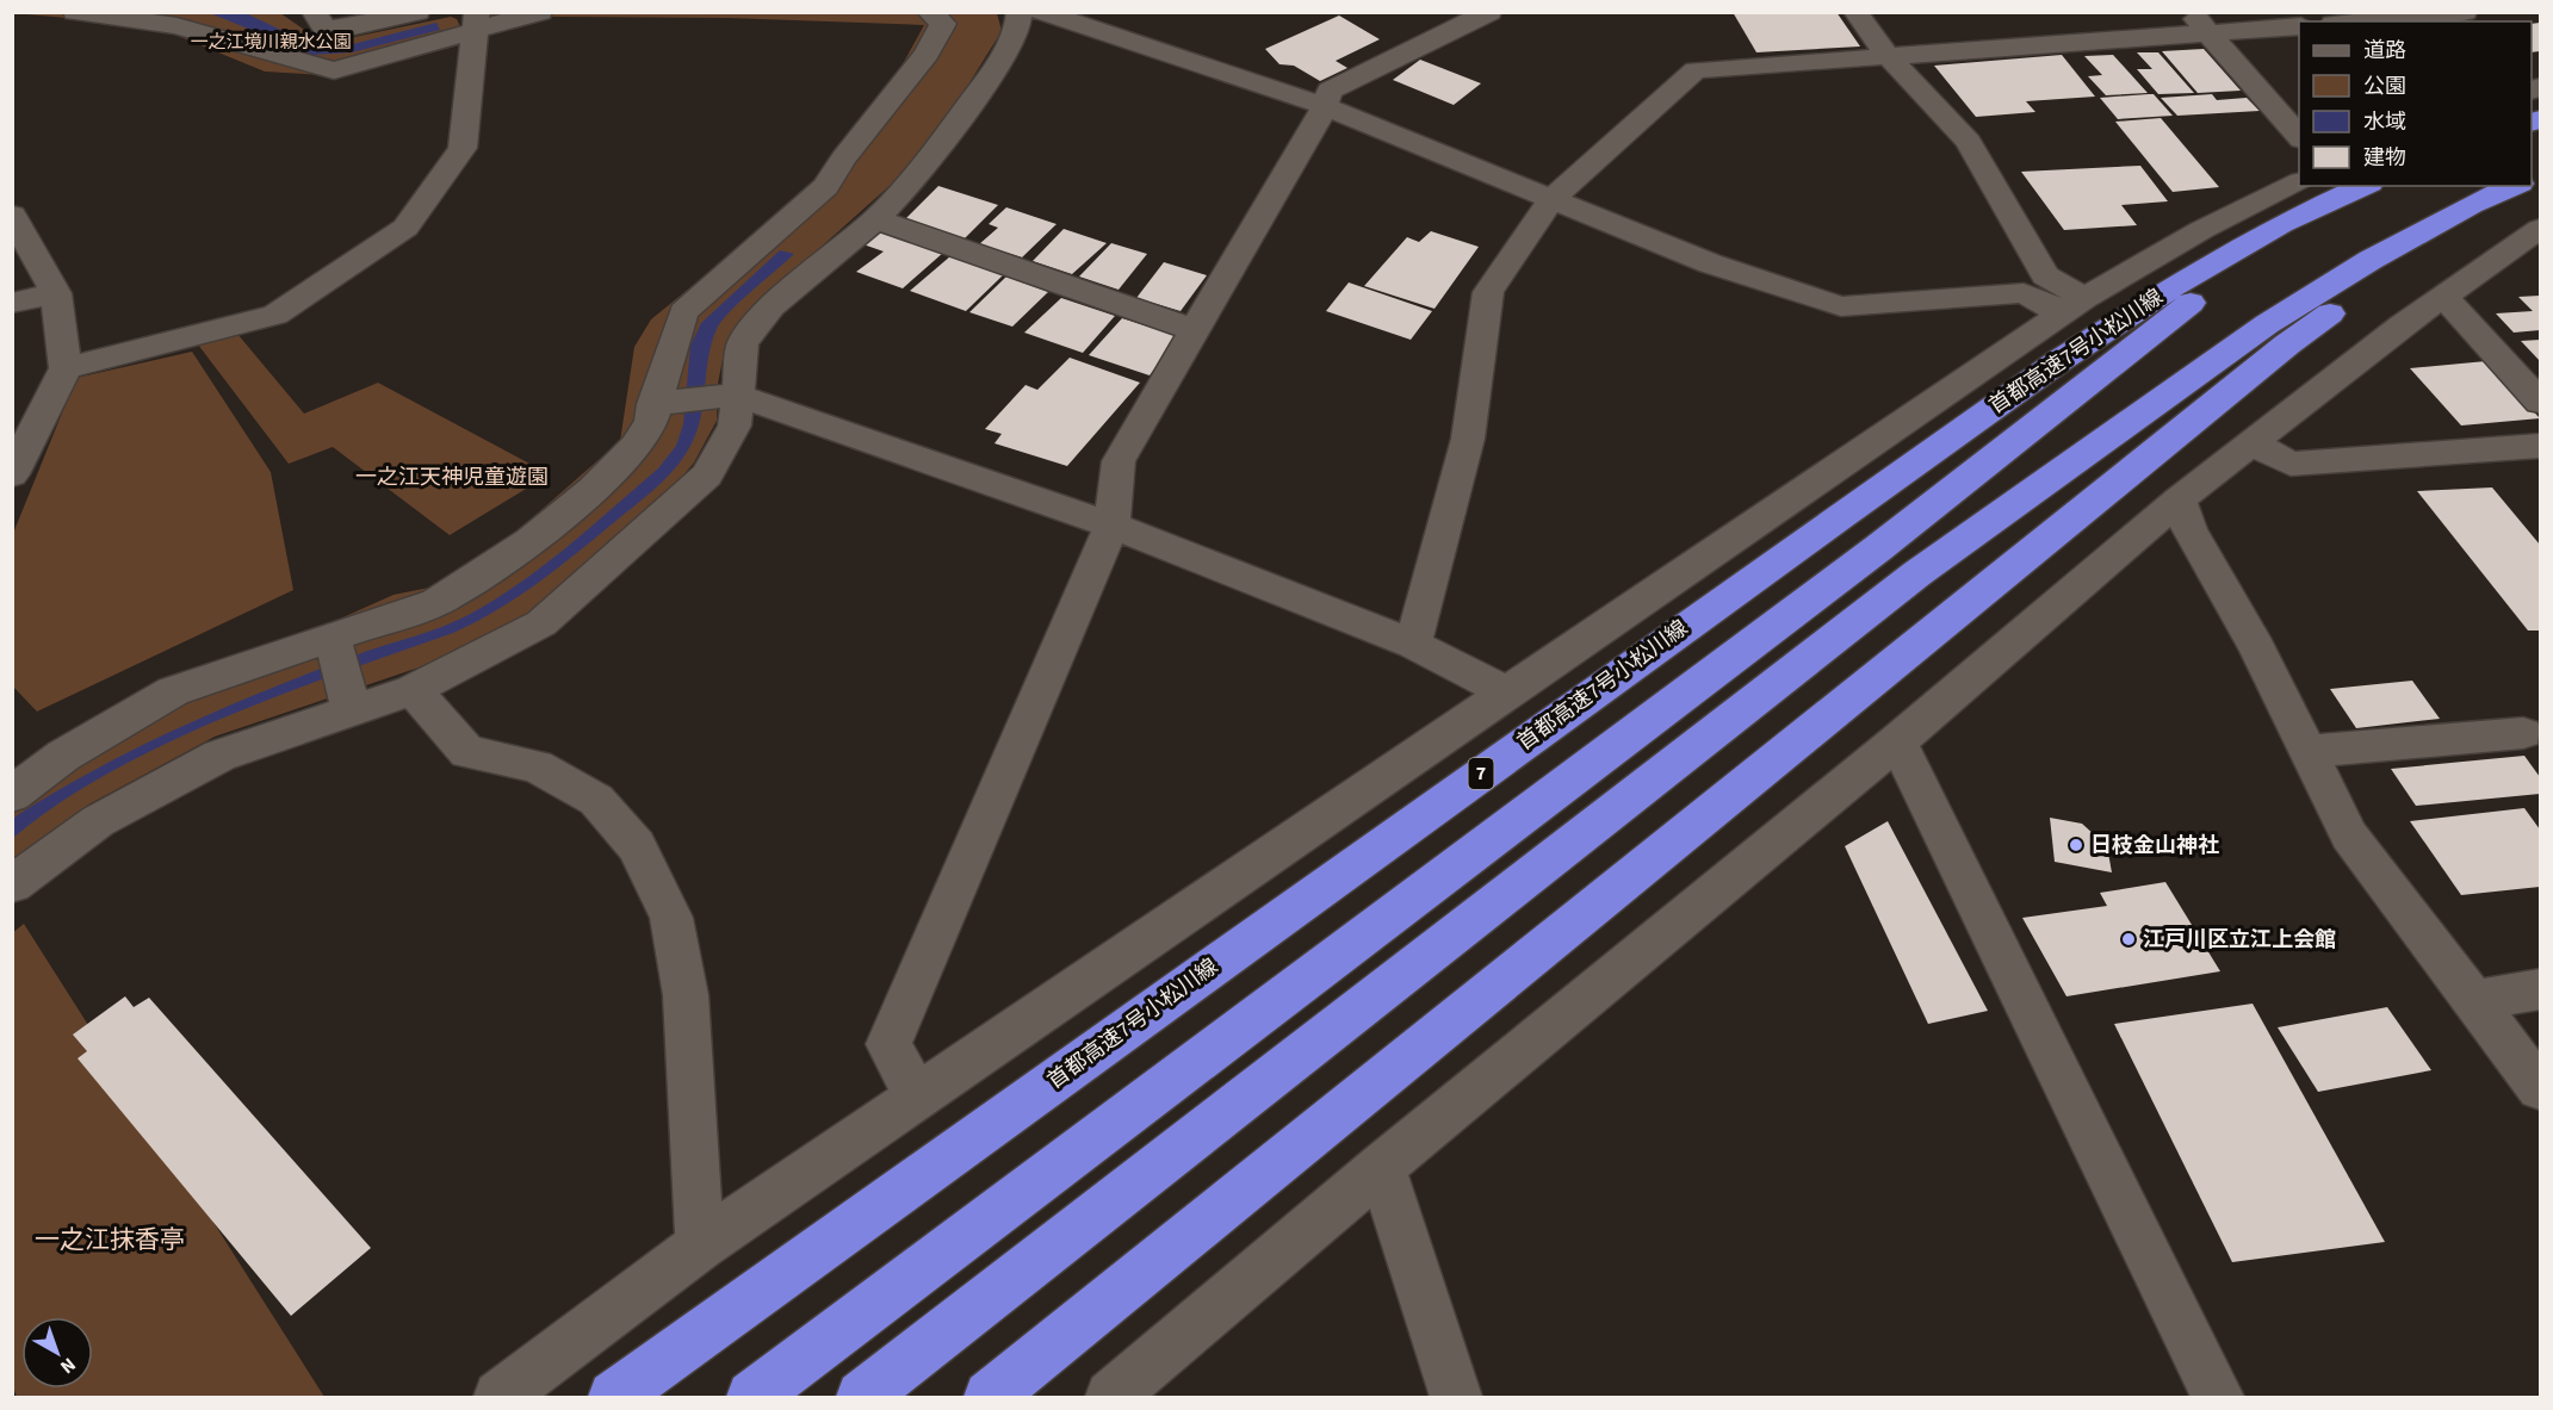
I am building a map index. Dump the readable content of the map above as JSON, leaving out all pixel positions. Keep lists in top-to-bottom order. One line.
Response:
{"streets":{"highway":["首都高速7号小松川線","7"]},"parks":["一之江境川親水公園","一之江天神児童遊園","一之江抹香亭"],"places":["日枝金山神社","江戸川区立江上会館"],"legend":["道路","公園","水域","建物"],"north":"bottom right"}
